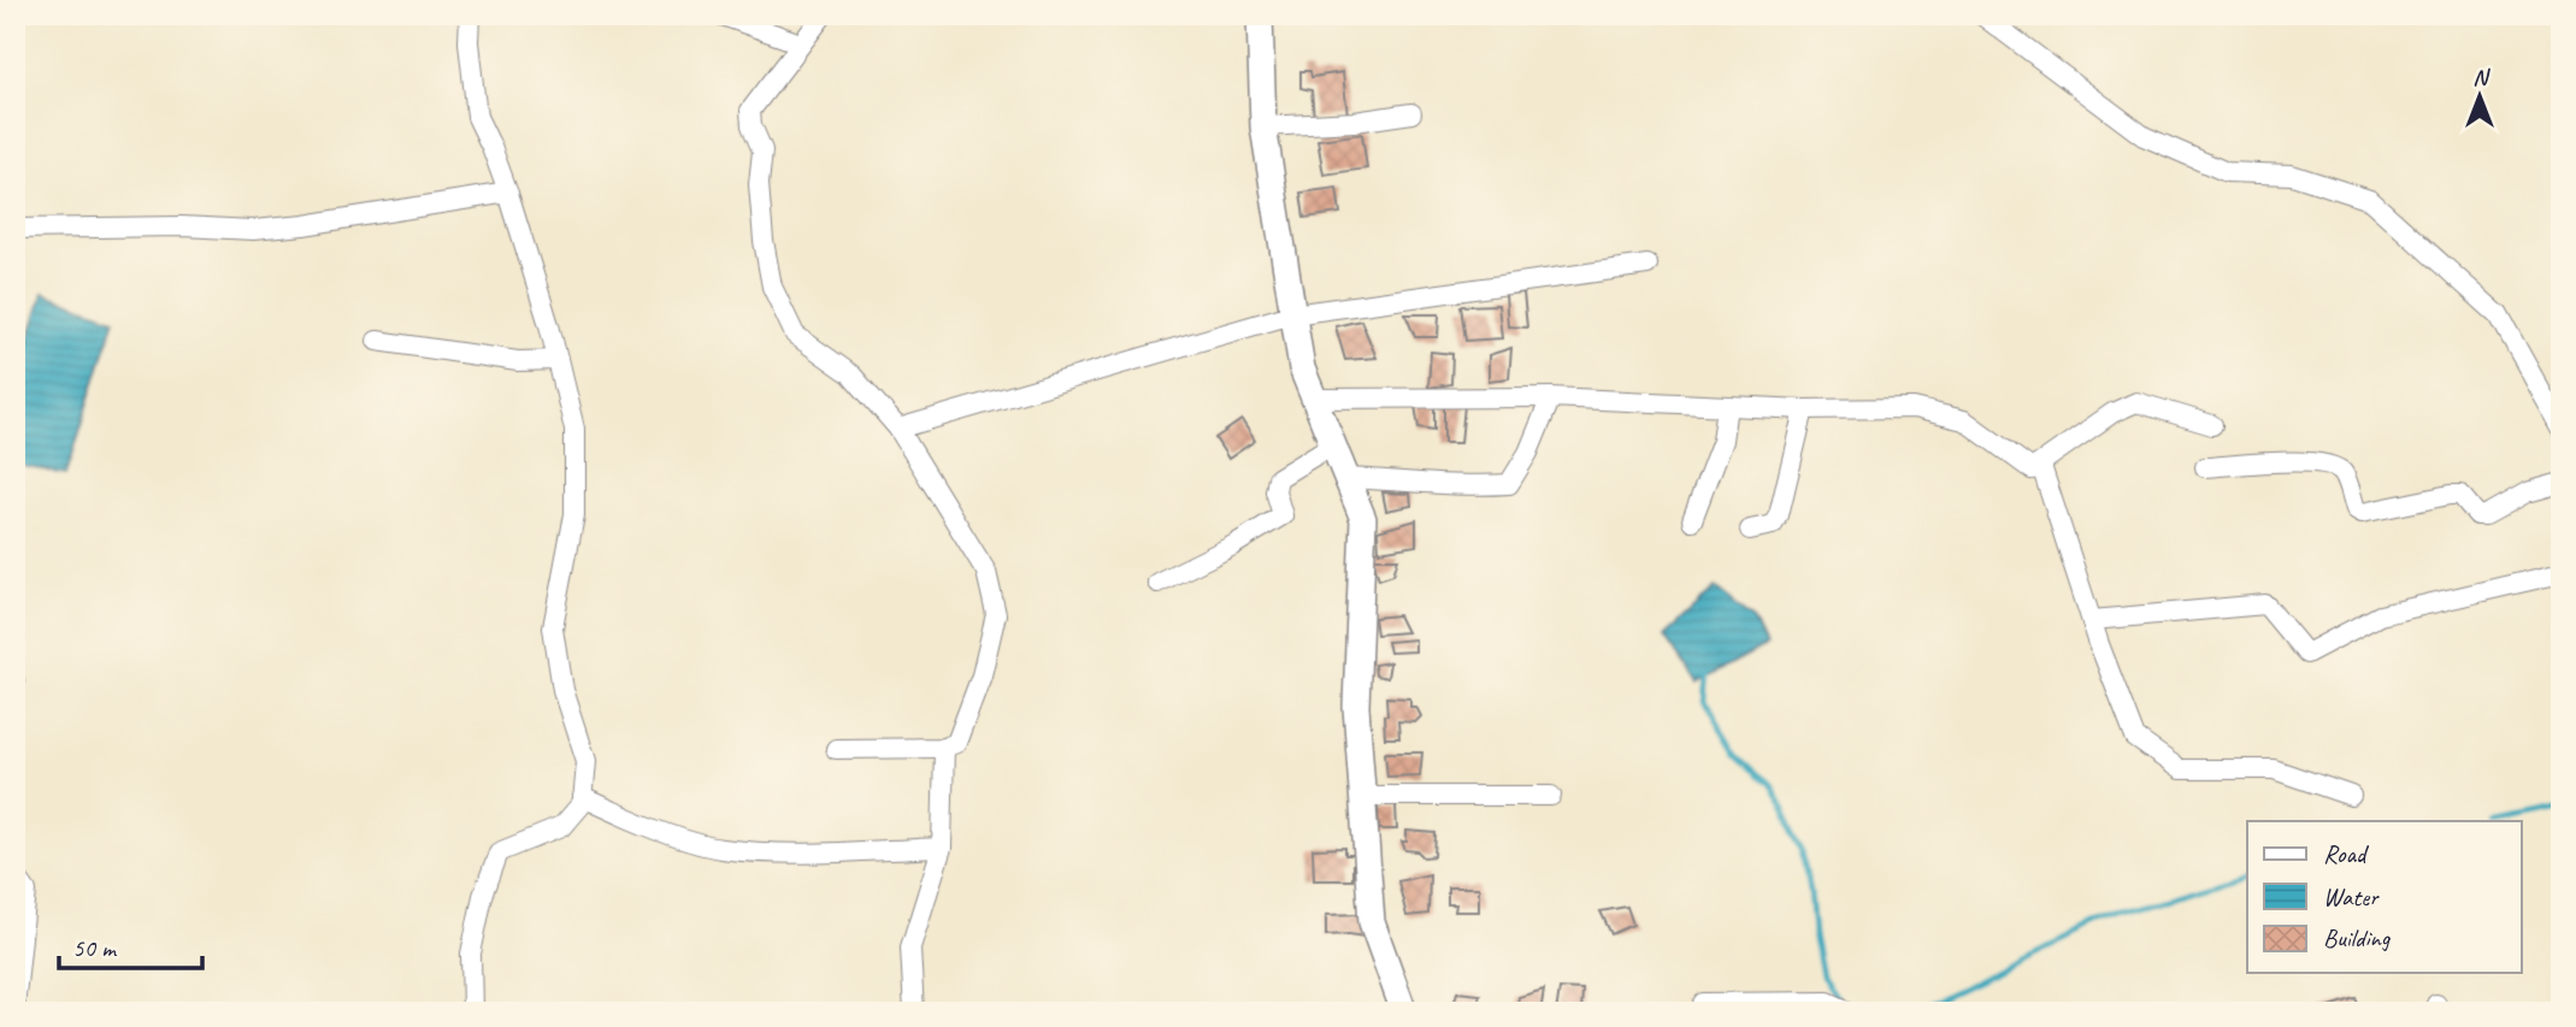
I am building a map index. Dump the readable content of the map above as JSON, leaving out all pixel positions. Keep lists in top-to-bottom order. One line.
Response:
{"legend":["Road","Water","Building"],"scale_bar":"50 m","north":"top"}
